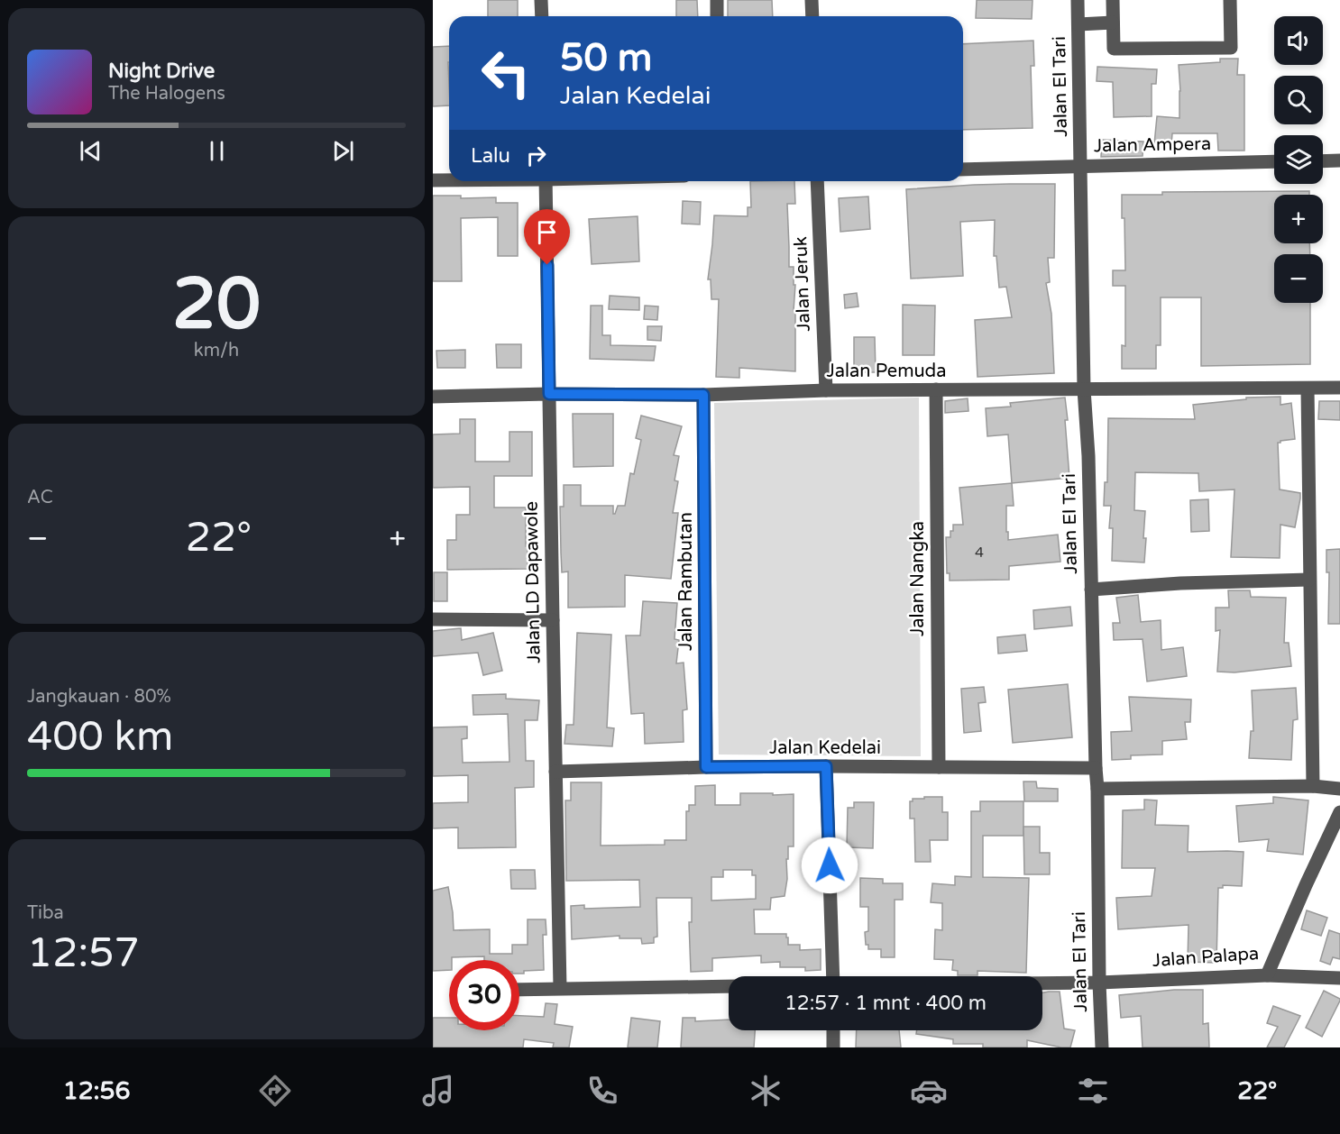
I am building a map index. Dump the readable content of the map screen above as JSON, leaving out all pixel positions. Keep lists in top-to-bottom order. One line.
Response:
{"streets":{"street":["Jalan El Tari","Jalan Ampera","Jalan Jeruk","Jalan Pemuda","Jalan Nangka","Jalan Rambutan","Jalan LD Dapawole","Jalan Kedelai","Jalan Palapa"]},"crossings":[["Jalan El Tari","Jalan Ampera"],["Jalan El Tari","Jalan Pemuda"],["Jalan El Tari","Jalan Kedelai"],["Jalan El Tari","Jalan Palapa"],["Jalan Jeruk","Jalan Pemuda"],["Jalan Pemuda","Jalan Nangka"],["Jalan Pemuda","Jalan Rambutan"],["Jalan Pemuda","Jalan LD Dapawole"],["Jalan Nangka","Jalan Kedelai"],["Jalan Rambutan","Jalan Kedelai"],["Jalan LD Dapawole","Jalan Kedelai"]],"house_numbers":["4"],"page":{"map_buttons":["+","−"],"turn":["50 m","Jalan Kedelai"],"song":["Night Drive","The Halogens"],"then":"Lalu","tile":[["20","km/h"],"AC",["Jangkauan · 80%","400 km"],["Tiba","12:57"]],"heat":["−","22°","+"],"limit":"30","trip":"12:57 · 1 mnt · 400 m","tabs":["12:56","22°"]}}
